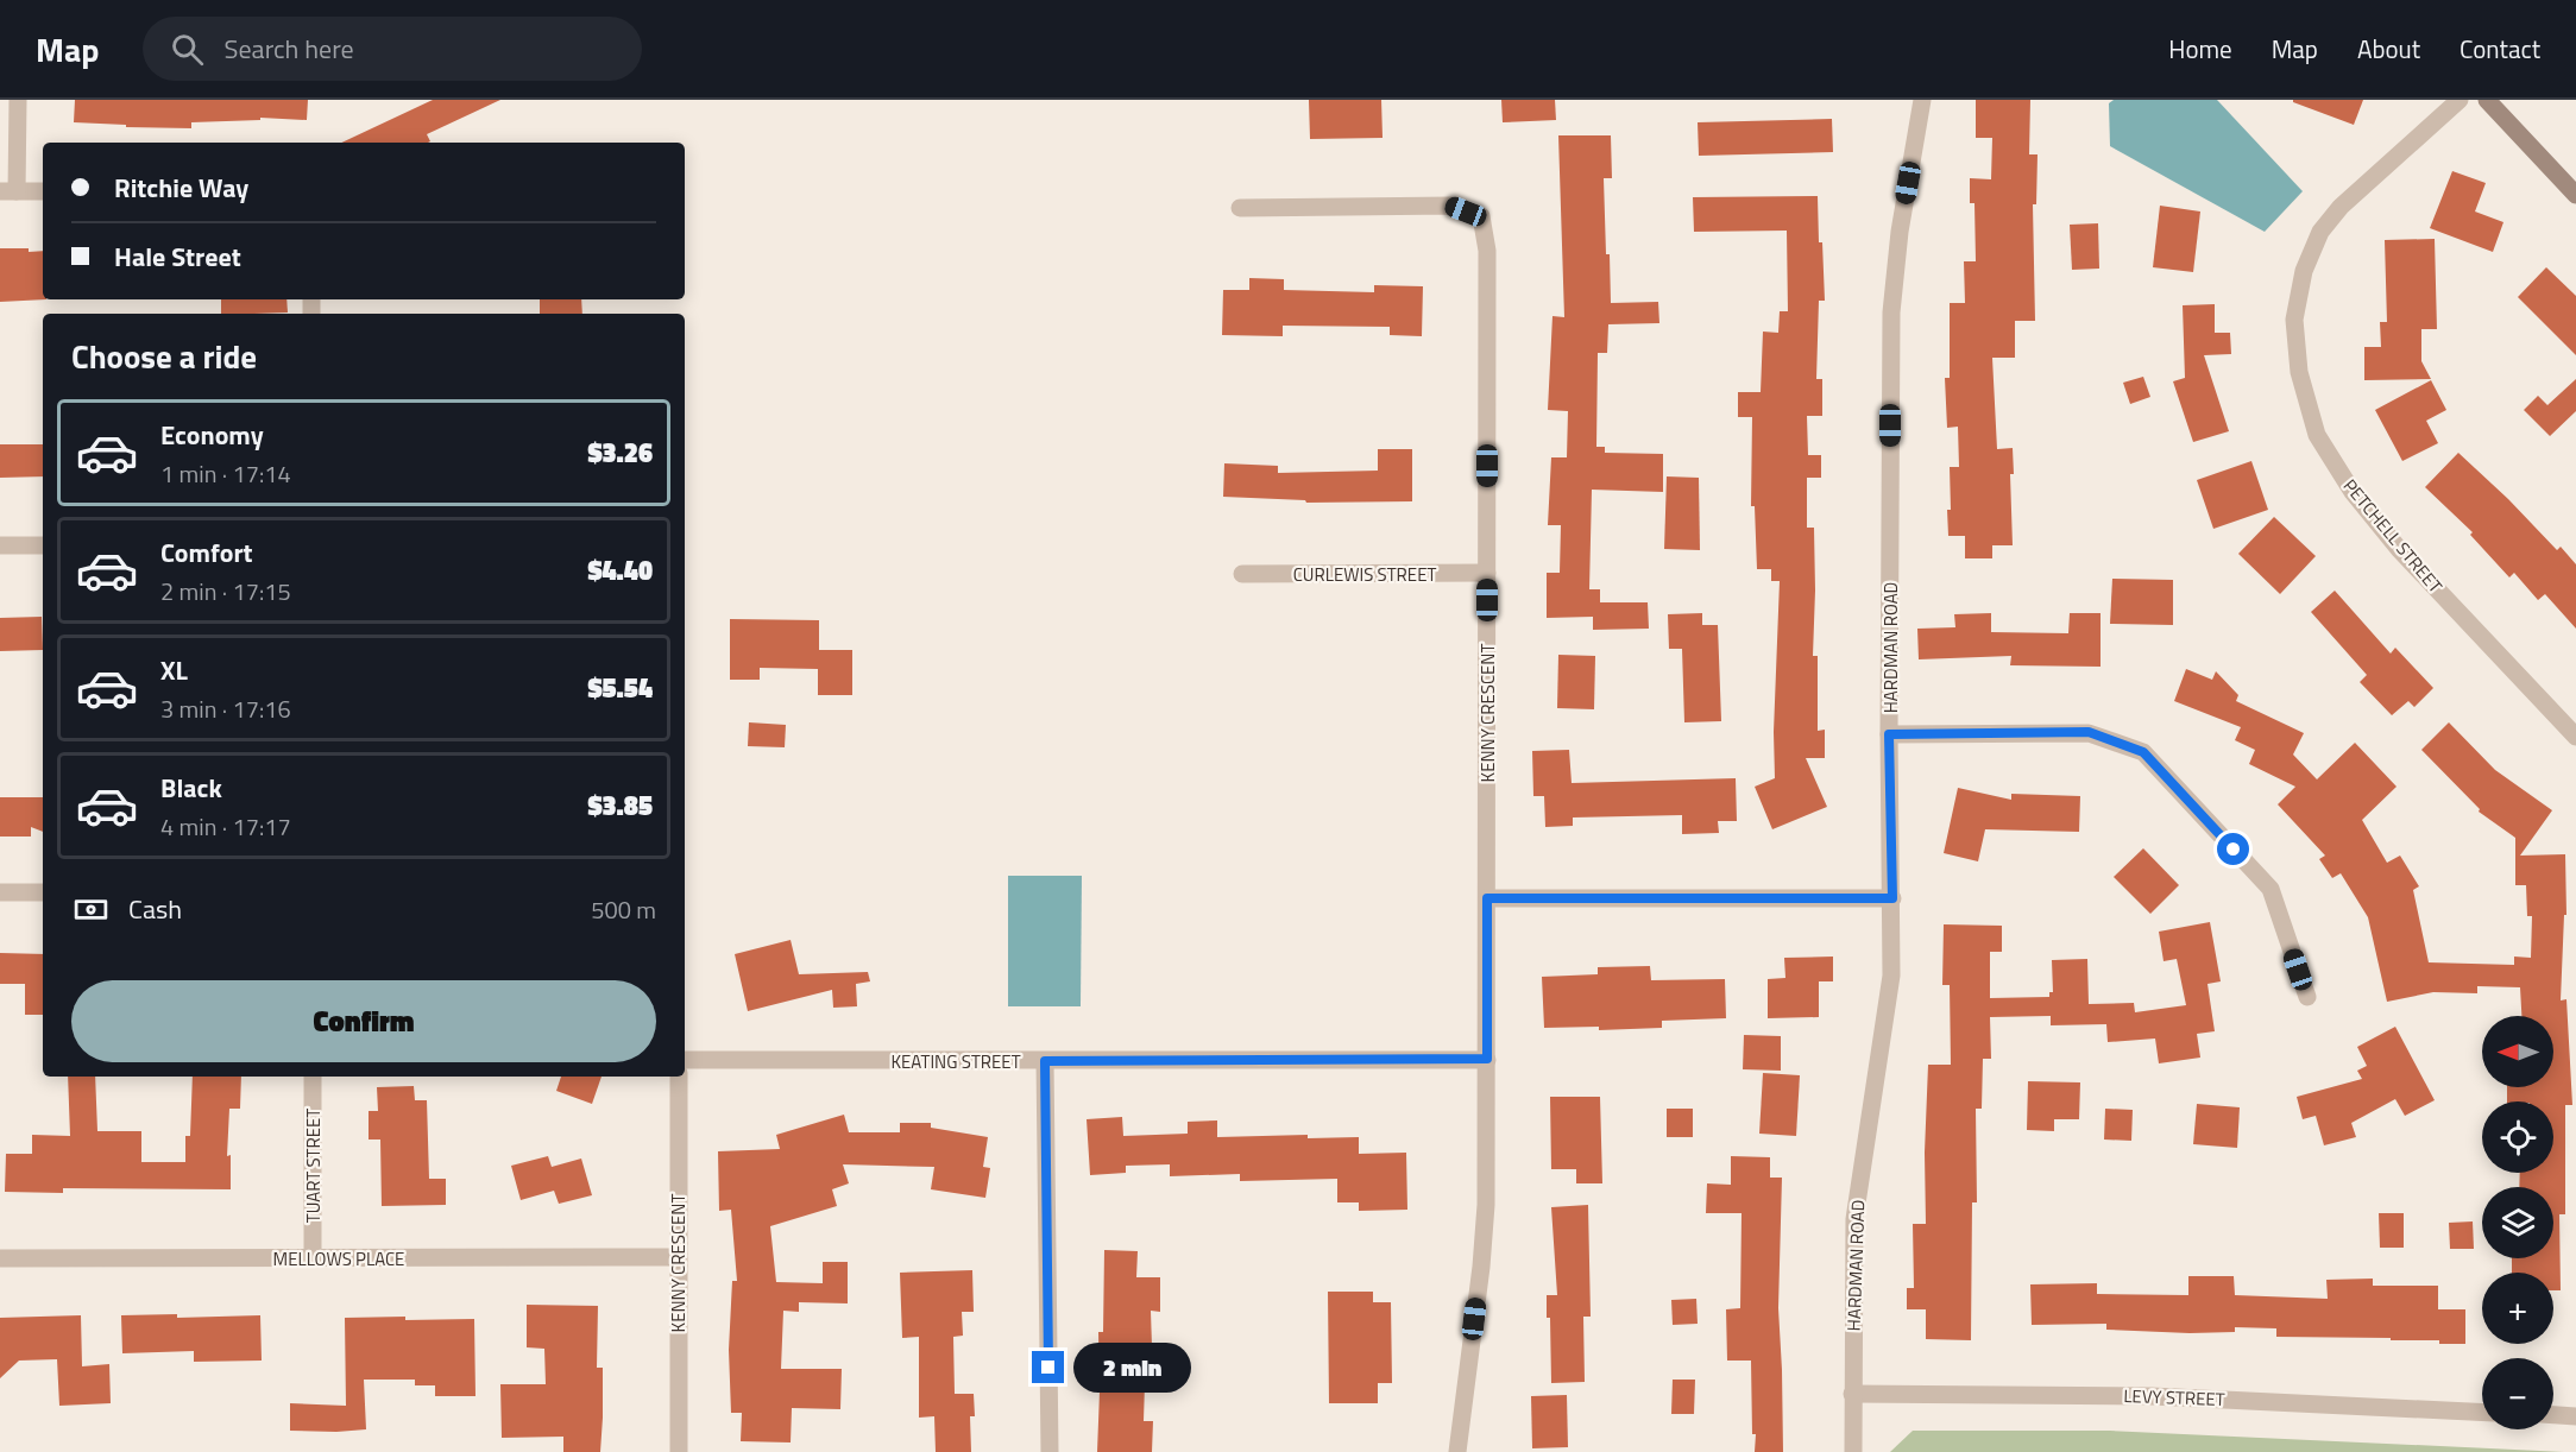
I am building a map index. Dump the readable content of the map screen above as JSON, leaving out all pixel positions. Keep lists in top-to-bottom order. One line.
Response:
{"streets":{"street":["PETCHELL STREET","CURLEWIS STREET","HARDMAN ROAD","KENNY CRESCENT","KEATING STREET","TUART STREET","MELLOWS PLACE","LEVY STREET"]},"crossings":[["CURLEWIS STREET","KENNY CRESCENT"],["HARDMAN ROAD","LEVY STREET"],["KENNY CRESCENT","KEATING STREET"],["KENNY CRESCENT","MELLOWS PLACE"],["TUART STREET","MELLOWS PLACE"]],"north":"left","page":{"header":"Map","search":"Search here","nav":["Home","Map","About","Contact"],"banner":["Ritchie Way","Hale Street"],"heading":"Choose a ride","list":[{"name":"Economy","note":"1 min · 17:14","value":"$3.26"},{"name":"Comfort","note":"2 min · 17:15","value":"$4.40"},{"name":"XL","note":"3 min · 17:16","value":"$5.54"},{"name":"Black","note":"4 min · 17:17","value":"$3.85"}],"pay":["Cash","500 m"],"buttons":"Confirm","map_buttons":["+","−"],"bubble":"2 min"}}
